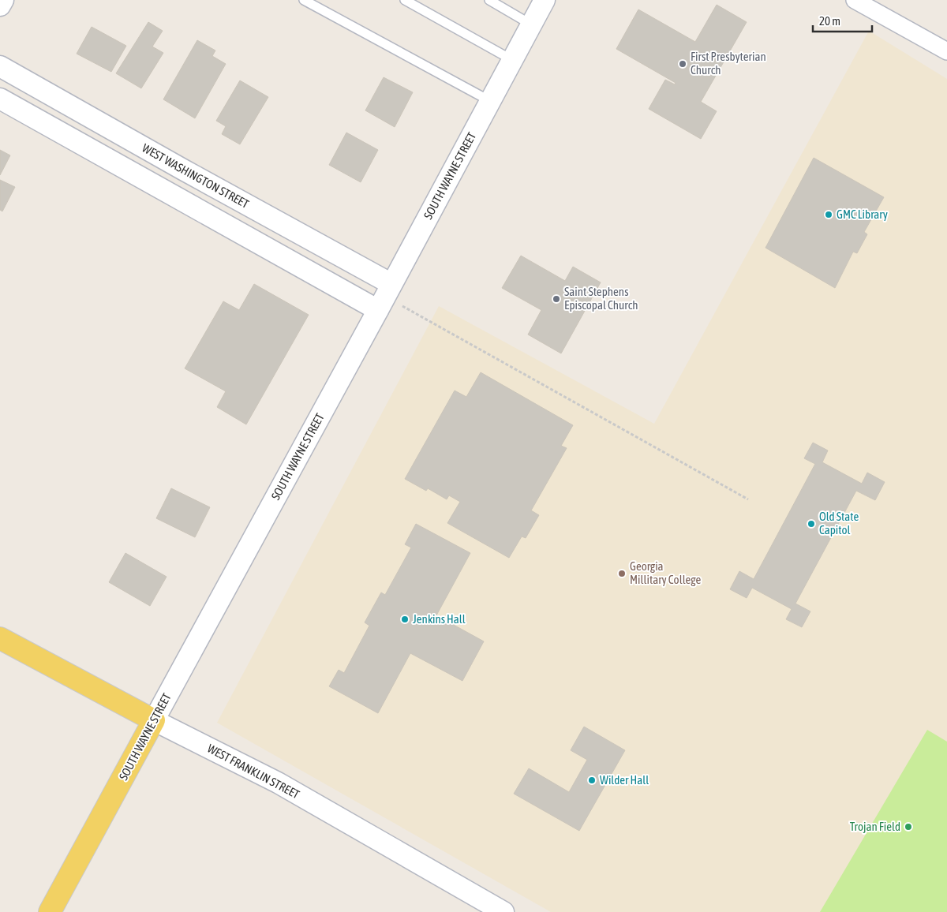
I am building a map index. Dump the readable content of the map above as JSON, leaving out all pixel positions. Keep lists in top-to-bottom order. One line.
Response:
{"streets":{"main road":["SOUTH WAYNE STREET","WEST FRANKLIN STREET"],"street":["WEST WASHINGTON STREET"]},"crossings":[["SOUTH WAYNE STREET","WEST WASHINGTON STREET"],["SOUTH WAYNE STREET","WEST FRANKLIN STREET"]],"places":["First Presbyterian Church","GMC Library","Saint Stephens Episcopal Church","Old State Capitol","Georgia Millitary College","Jenkins Hall","Wilder Hall","Trojan Field"],"scale_bar":"20 m"}
